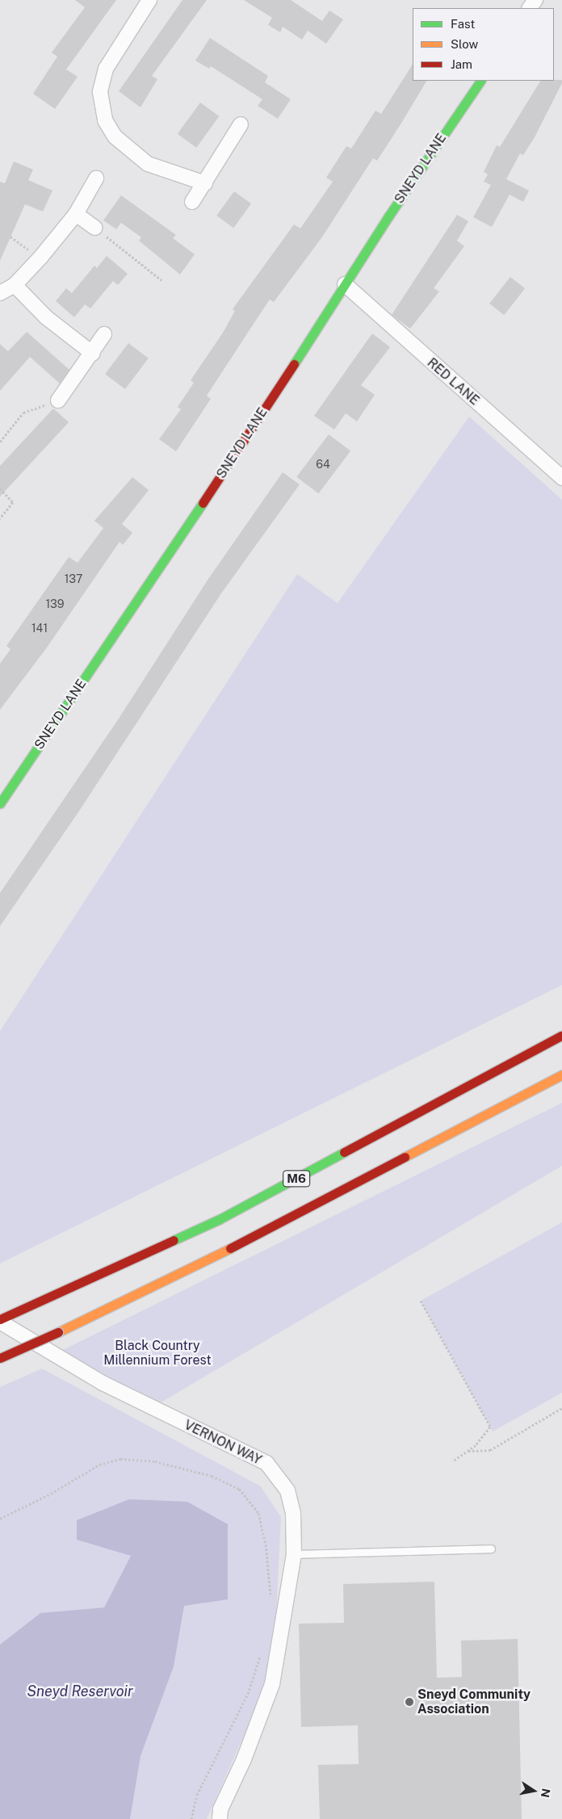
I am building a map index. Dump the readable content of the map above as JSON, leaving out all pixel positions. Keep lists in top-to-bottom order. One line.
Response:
{"streets":{"main road":["SNEYD LANE","M6"],"street":["RED LANE","VERNON WAY"]},"crossings":[["SNEYD LANE","RED LANE"],["M6","VERNON WAY"]],"water":["Sneyd Reservoir"],"parks":["Black Country Millennium Forest"],"places":["Sneyd Community Association"],"house_numbers":["64","137","139","141"],"legend":["Fast","Slow","Jam"],"north":"right"}
